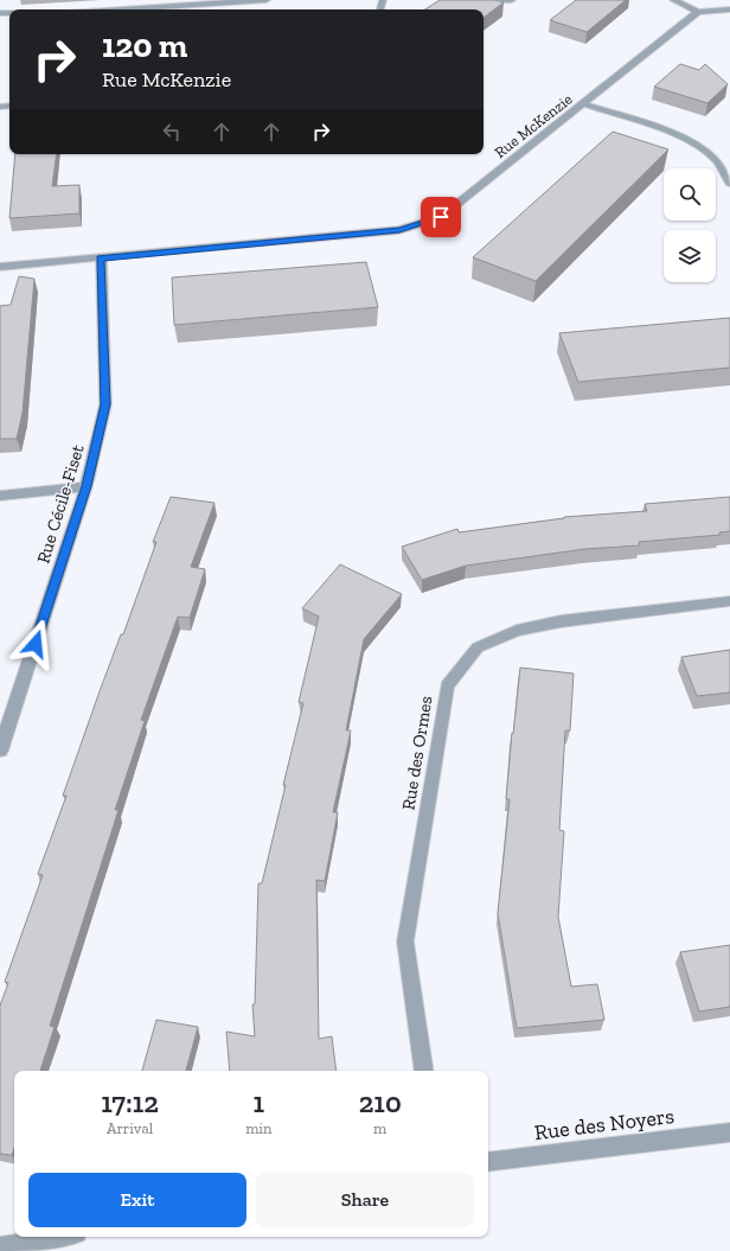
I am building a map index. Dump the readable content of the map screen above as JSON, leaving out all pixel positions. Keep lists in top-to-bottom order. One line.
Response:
{"streets":{"street":["Rue McKenzie","Rue Cécile-Fiset","Rue des Ormes","Rue des Noyers"]},"crossings":[["Rue McKenzie","Rue Cécile-Fiset"]],"page":{"turn":["120 m","Rue McKenzie"],"eta":["17:12","Arrival","1","min","210","m"],"buttons":["Exit","Share"]}}
